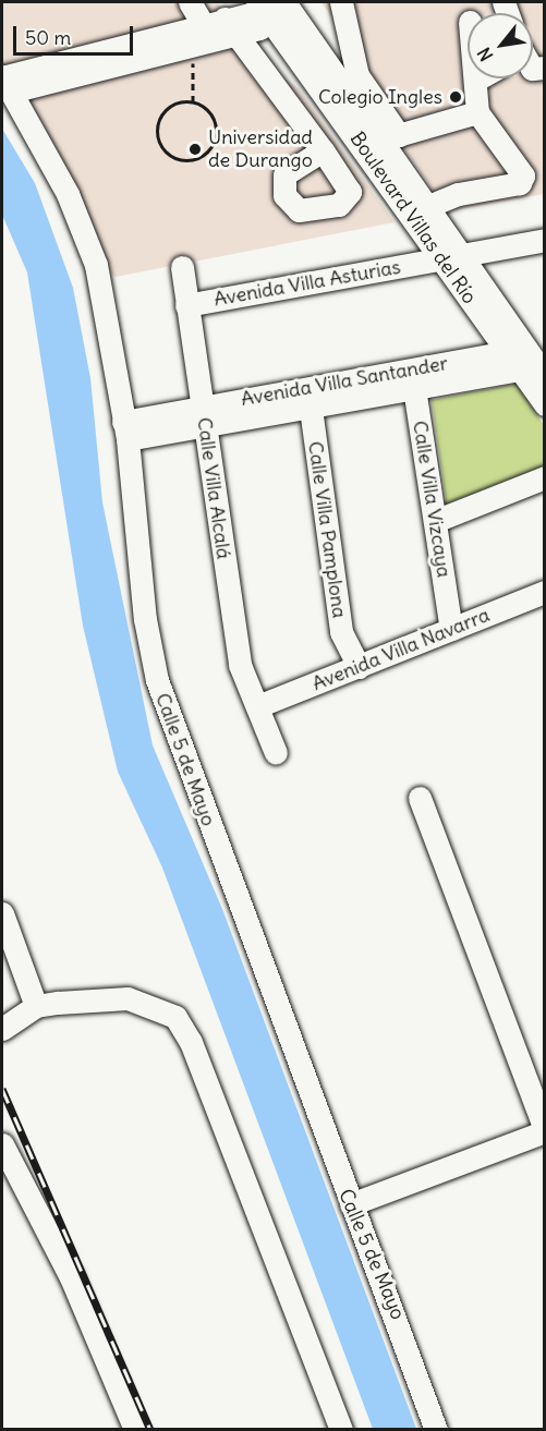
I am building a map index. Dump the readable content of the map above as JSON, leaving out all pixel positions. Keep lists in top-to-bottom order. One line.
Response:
{"streets":{"street":["Boulevard Villas del Río","Avenida Villa Asturias","Avenida Villa Santander","Calle Villa Alcalá","Calle Villa Vizcaya","Calle Villa Pamplona","Avenida Villa Navarra","Calle 5 de Mayo"]},"crossings":[["Boulevard Villas del Río","Avenida Villa Asturias"],["Boulevard Villas del Río","Avenida Villa Santander"],["Avenida Villa Asturias","Calle Villa Alcalá"],["Avenida Villa Santander","Calle Villa Alcalá"],["Avenida Villa Santander","Calle Villa Vizcaya"],["Avenida Villa Santander","Calle Villa Pamplona"],["Avenida Villa Santander","Calle 5 de Mayo"],["Calle Villa Alcalá","Avenida Villa Navarra"],["Calle Villa Vizcaya","Avenida Villa Navarra"],["Calle Villa Pamplona","Avenida Villa Navarra"]],"places":["Colegio Ingles","Universidad de Durango"],"scale_bar":"50 m","north":"bottom left"}
